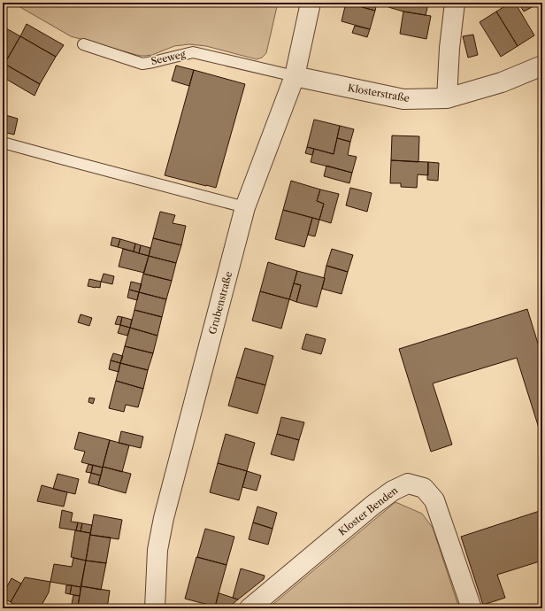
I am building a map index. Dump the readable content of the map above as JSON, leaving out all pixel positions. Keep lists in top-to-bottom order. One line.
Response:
{"streets":{"street":["Klosterstraße","Grubenstraße","Kloster Benden"],"lane":["Seeweg"]},"crossings":[["Seeweg","Klosterstraße"],["Seeweg","Grubenstraße"],["Klosterstraße","Grubenstraße"]]}
